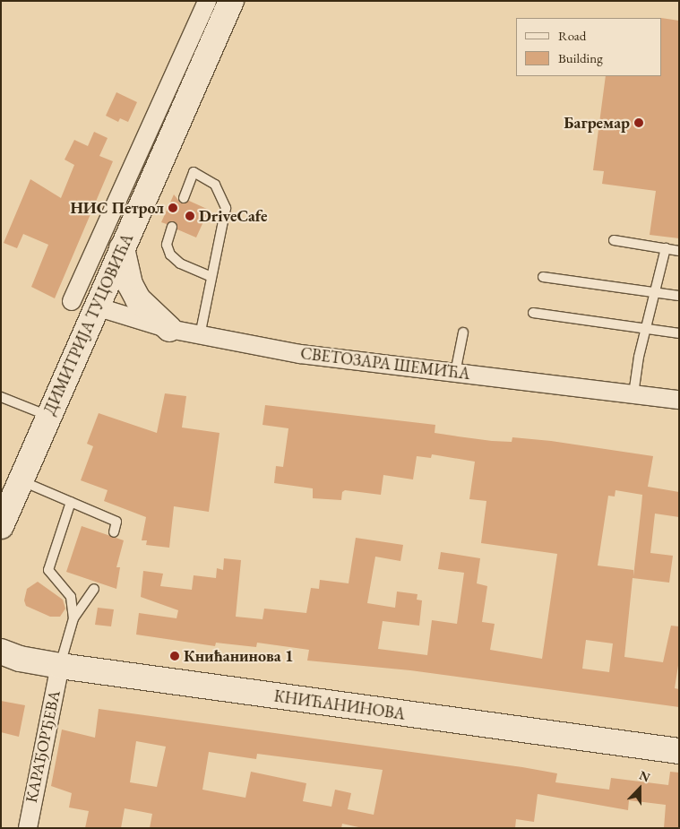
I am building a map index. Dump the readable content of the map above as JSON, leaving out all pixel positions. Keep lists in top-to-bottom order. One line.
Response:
{"streets":{"main road":["ДИМИТРИЈА ТУЦОВИЋА","КНИЋАНИНОВА"],"street":["СВЕТОЗАРА ШЕМИЋА","КАРАЂОРЂЕВА"]},"crossings":[["ДИМИТРИЈА ТУЦОВИЋА","СВЕТОЗАРА ШЕМИЋА"],["КНИЋАНИНОВА","КАРАЂОРЂЕВА"]],"places":["Багремар","НИС Петрол","DriveCafe","Книћанинова 1"],"legend":["Road","Building"],"north":"top"}
